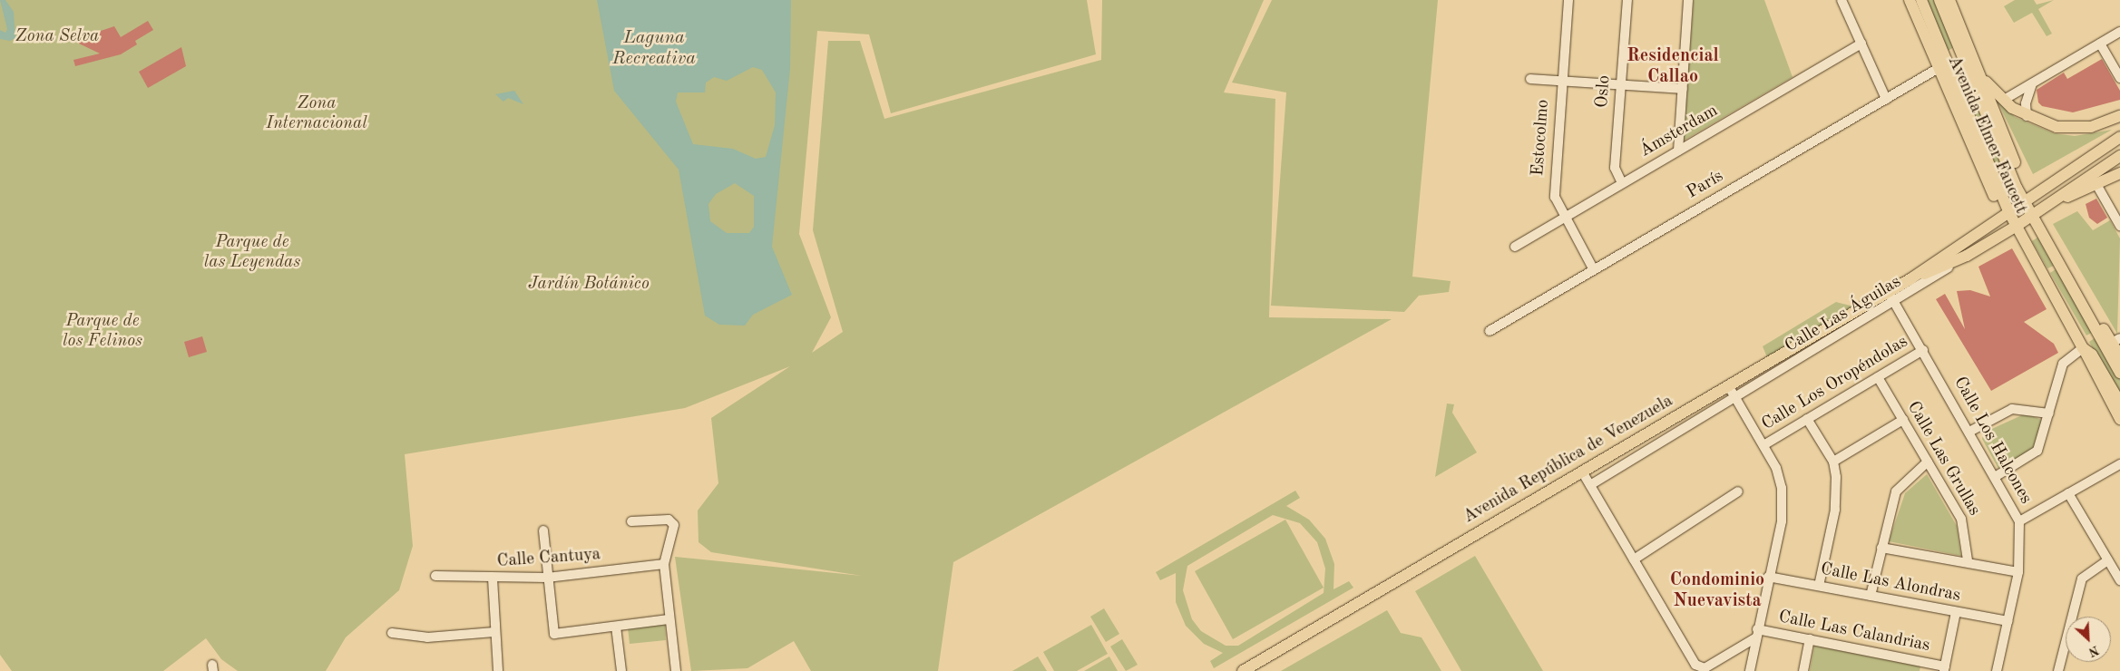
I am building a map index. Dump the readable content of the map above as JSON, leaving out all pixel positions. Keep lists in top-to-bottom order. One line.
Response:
{"streets":{"main road":["Avenida Elmer Faucett","Avenida República de Venezuela"],"street":["Oslo","Ámsterdam","Estocolmo","París","Calle Las Águilas","Calle Los Oropéndolas","Calle Los Halcones","Calle Las Grullas","Calle Cantuya","Calle Las Alondras","Calle Las Calandrias"]},"crossings":[["Oslo","Ámsterdam"],["Ámsterdam","Estocolmo"],["Avenida Elmer Faucett","París"],["Avenida Elmer Faucett","Avenida República de Venezuela"],["Estocolmo","París"],["Calle Las Águilas","Calle Los Halcones"],["Calle Las Águilas","Avenida República de Venezuela"],["Calle Los Oropéndolas","Calle Los Halcones"],["Calle Los Oropéndolas","Calle Las Grullas"],["Calle Los Halcones","Avenida República de Venezuela"],["Calle Los Halcones","Calle Las Alondras"]],"districts":["Residencial Callao","Condominio Nuevavista"],"water":["Laguna Recreativa"],"parks":["Zona Selva","Zona Internacional","Parque de las Leyendas","Jardín Botánico","Parque de los Felinos"],"north":"bottom right"}
